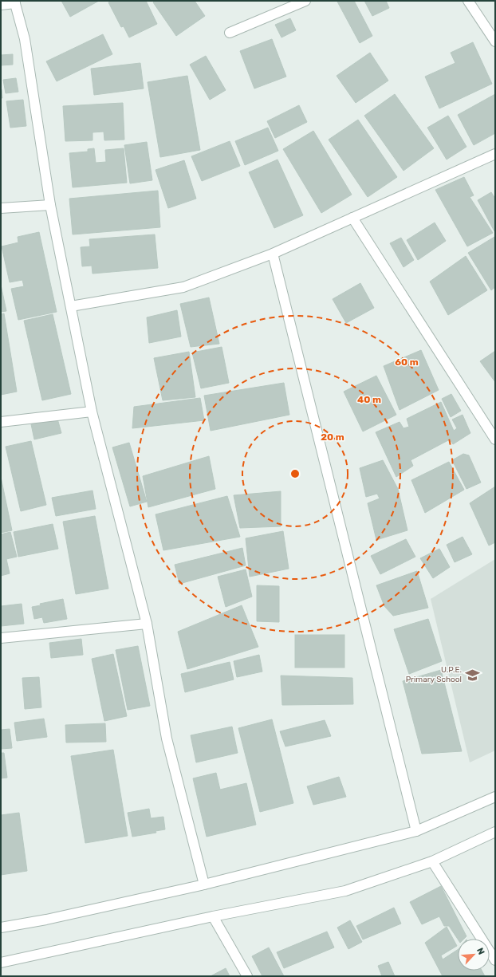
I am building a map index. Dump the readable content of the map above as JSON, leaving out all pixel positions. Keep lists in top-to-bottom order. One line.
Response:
{"places":{"school or university":["U.P.E. Primary School"]},"north":"top right","rings":["60 m","40 m","20 m"]}
